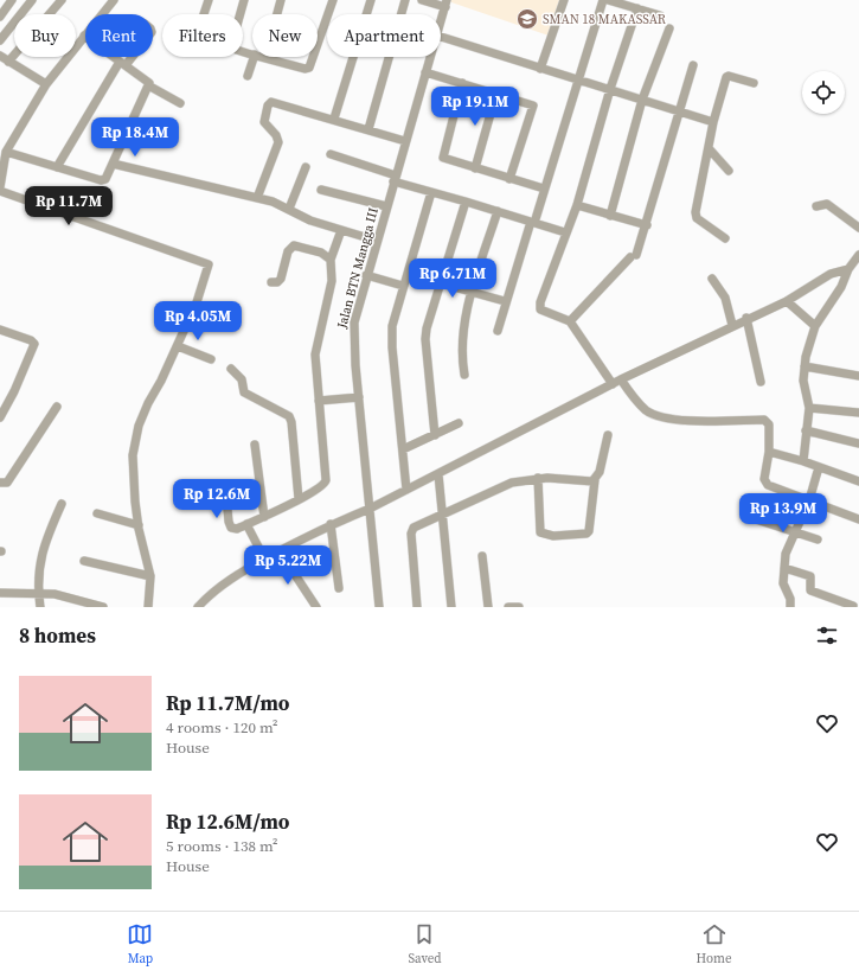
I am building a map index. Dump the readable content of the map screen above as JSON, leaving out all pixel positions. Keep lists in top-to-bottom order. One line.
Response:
{"streets":{"street":["Jalan BTN Mangga III"]},"places":{"school or university":["SMAN 18 MAKASSAR"]},"page":{"chip":["Buy","Rent","Filters","New","Apartment"],"price":["Rp 19.1M","Rp 18.4M","Rp 11.7M","Rp 6.71M","Rp 4.05M","Rp 12.6M","Rp 13.9M","Rp 5.22M"],"heading":"8 homes","list":[{"name":"Rp 11.7M/mo","note":"4 rooms · 120 m² · House"},{"name":"Rp 12.6M/mo","note":"5 rooms · 138 m² · House"}],"tabs":["Map","Saved","Home"]}}
